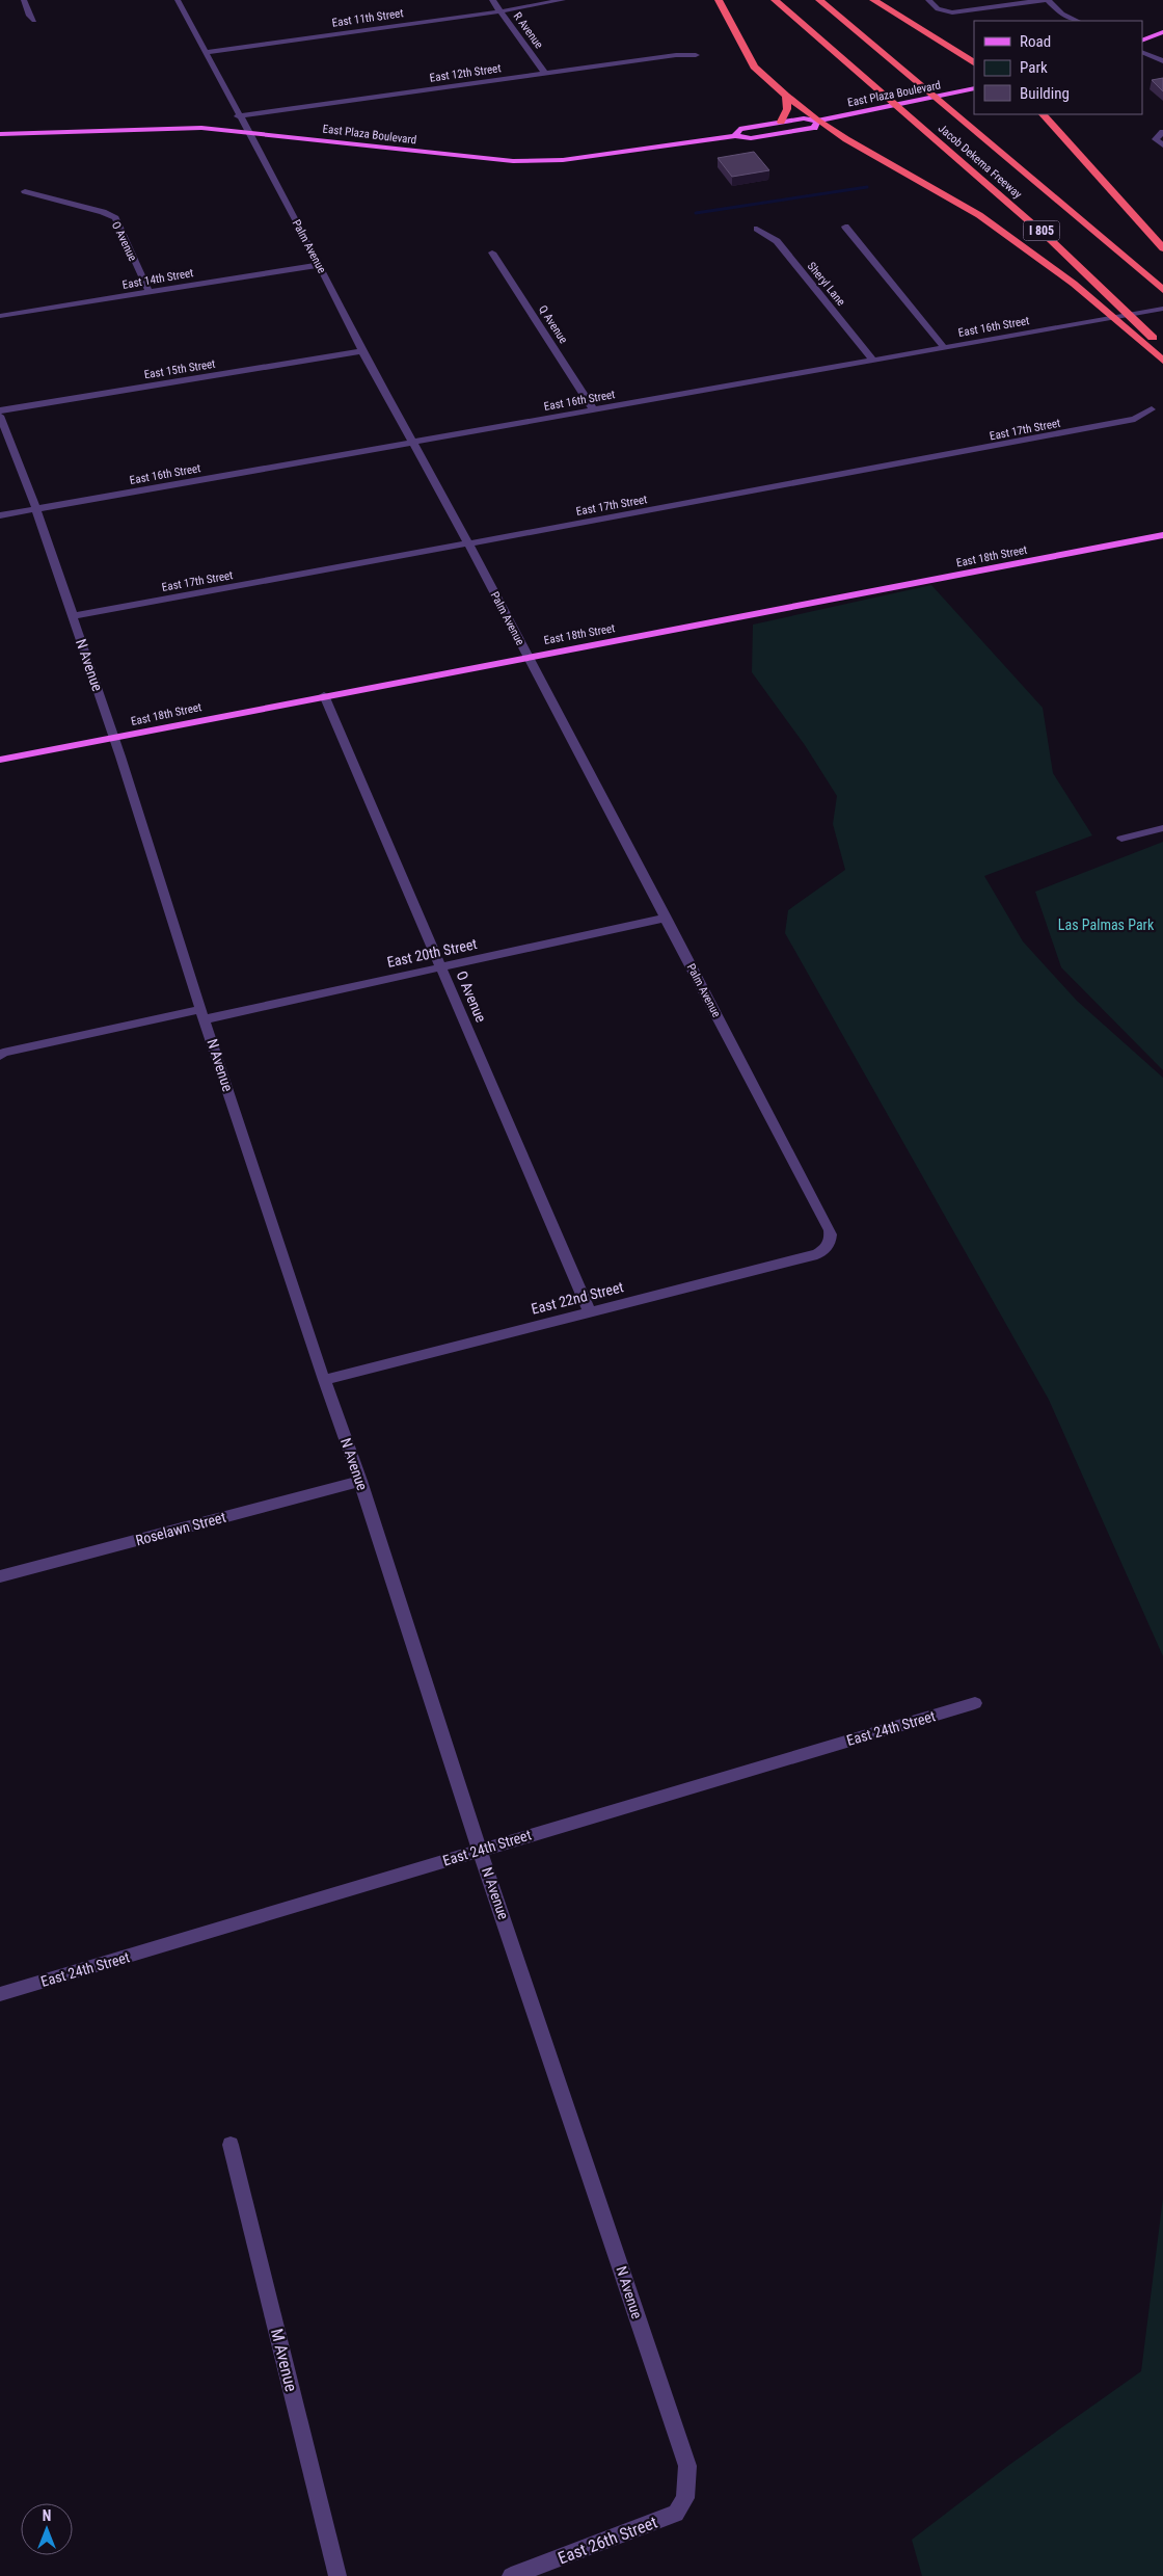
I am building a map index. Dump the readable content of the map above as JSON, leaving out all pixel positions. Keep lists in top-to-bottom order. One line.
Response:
{"streets":{"highway":["Jacob Dekema Freeway","I 805"],"main road":["East Plaza Boulevard","East 18th Street"],"street":["East 11th Street","R Avenue","East 12th Street","O Avenue","Palm Avenue","East 14th Street","Sheryl Lane","Q Avenue","East 16th Street","East 15th Street","East 17th Street","N Avenue","East 20th Street","East 22nd Street","Roselawn Street","East 24th Street","M Avenue","East 26th Street"]},"crossings":[["East 11th Street","R Avenue"],["East 11th Street","Palm Avenue"],["R Avenue","East 12th Street"],["East 12th Street","Palm Avenue"],["East Plaza Boulevard","Palm Avenue"],["O Avenue","East 14th Street"],["O Avenue","East 18th Street"],["O Avenue","East 20th Street"],["O Avenue","East 22nd Street"],["Palm Avenue","East 14th Street"],["Palm Avenue","East 16th Street"],["Palm Avenue","East 15th Street"],["Palm Avenue","East 17th Street"],["Palm Avenue","East 18th Street"],["Palm Avenue","East 20th Street"],["Palm Avenue","East 22nd Street"],["Sheryl Lane","East 16th Street"],["Q Avenue","East 16th Street"],["East 16th Street","N Avenue"],["East 17th Street","N Avenue"],["East 18th Street","N Avenue"],["N Avenue","East 20th Street"],["N Avenue","East 22nd Street"],["N Avenue","Roselawn Street"],["N Avenue","East 24th Street"],["N Avenue","East 26th Street"]],"parks":["Las Palmas Park"],"legend":["Road","Park","Building"],"north":"top"}
